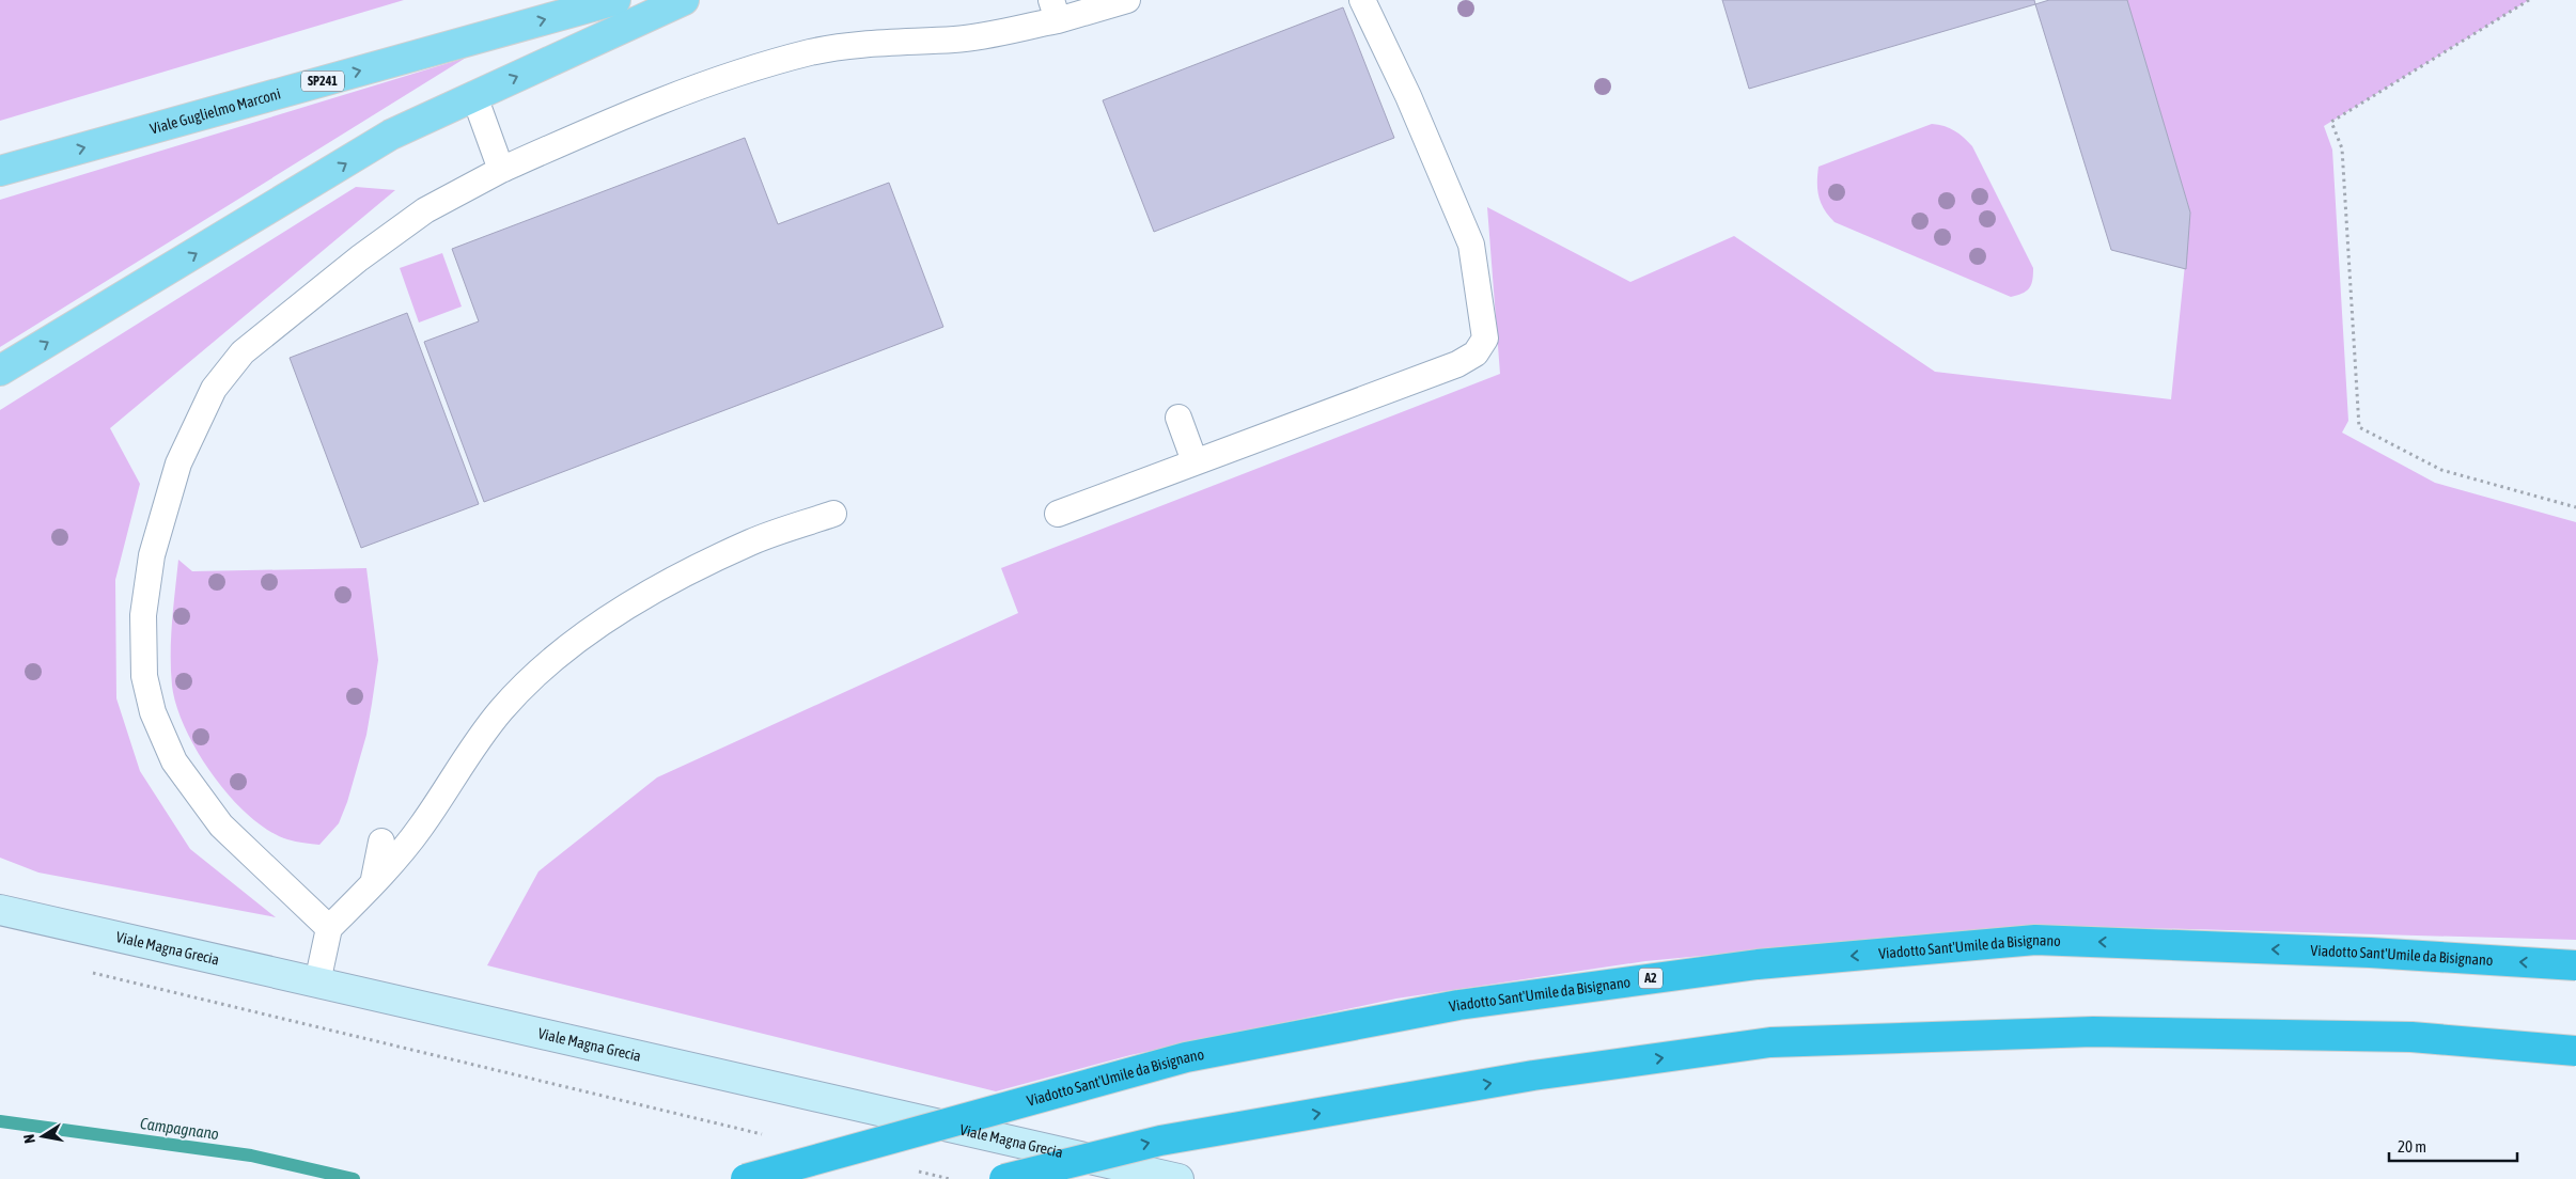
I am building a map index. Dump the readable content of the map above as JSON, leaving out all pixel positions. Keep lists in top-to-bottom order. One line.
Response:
{"streets":{"highway":["Viadotto Sant'Umile da Bisignano","A2"],"main road":["SP241","Viale Guglielmo Marconi"],"street":["Viale Magna Grecia"]},"water":["Campagnano"],"scale_bar":"20 m","north":"left"}
